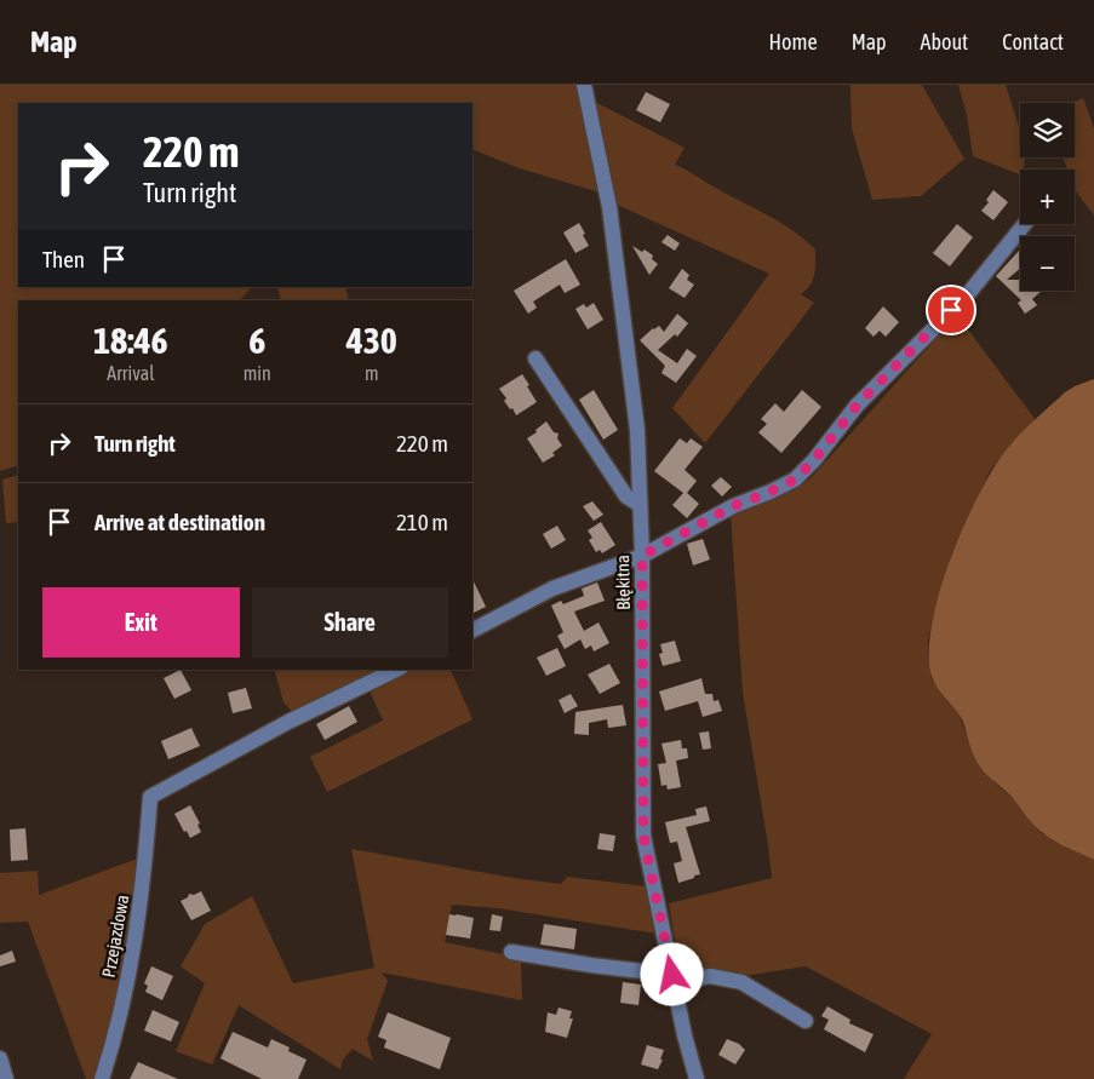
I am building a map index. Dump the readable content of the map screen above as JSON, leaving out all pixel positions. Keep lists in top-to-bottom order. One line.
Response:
{"streets":{"street":["Błękitna","Przejazdowa"]},"page":{"header":"Map","nav":["Home","Map","About","Contact"],"map_buttons":["+","−"],"turn":["220 m","Turn right"],"then":"Then","eta":["18:46","Arrival","6","min","430","m"],"list":[{"name":"Turn right","value":"220 m"},{"name":"Arrive at destination","value":"210 m"}],"buttons":["Exit","Share"]}}
